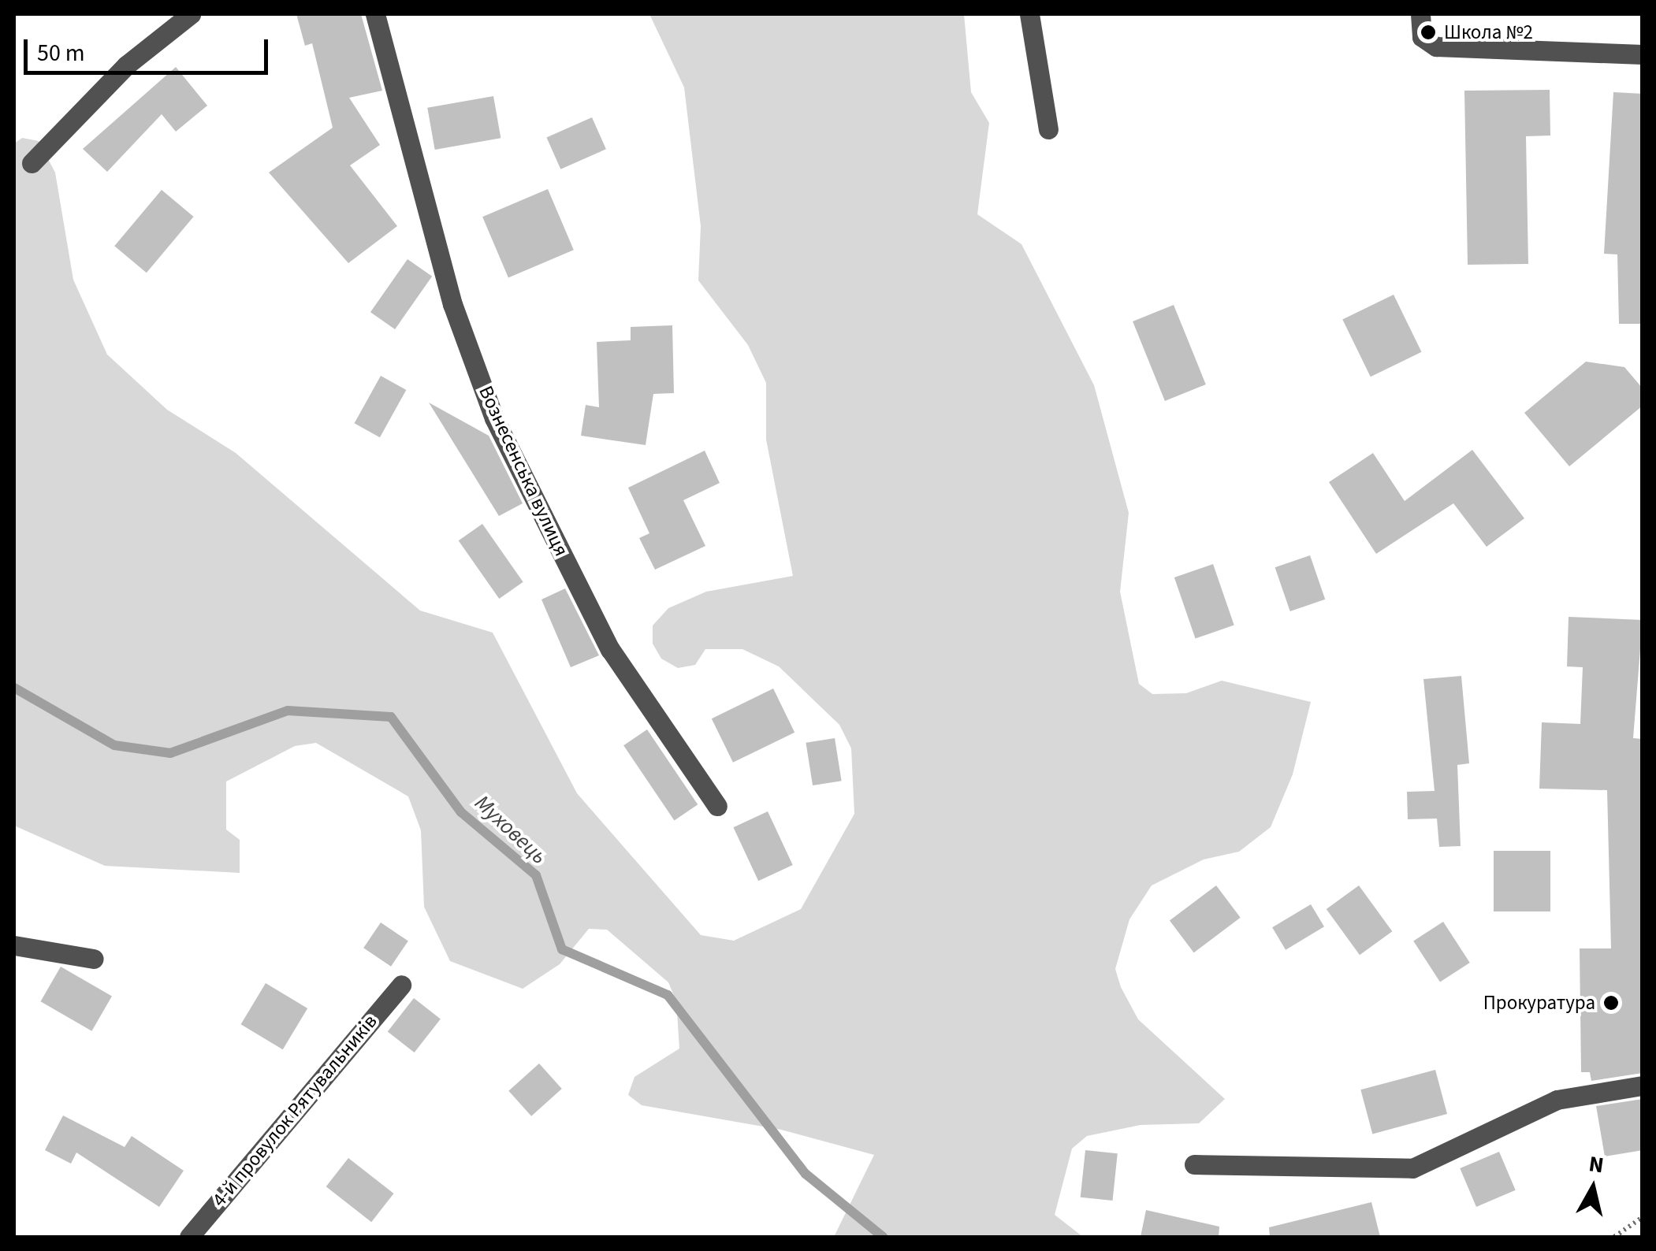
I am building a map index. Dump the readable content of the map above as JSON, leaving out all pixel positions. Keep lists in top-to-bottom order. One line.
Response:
{"streets":{"street":["Вознесенська вулиця","4-й провулок Рятувальників"]},"water":["Муховець"],"places":["Школа №2","Прокуратура"],"scale_bar":"50 m","north":"top"}
